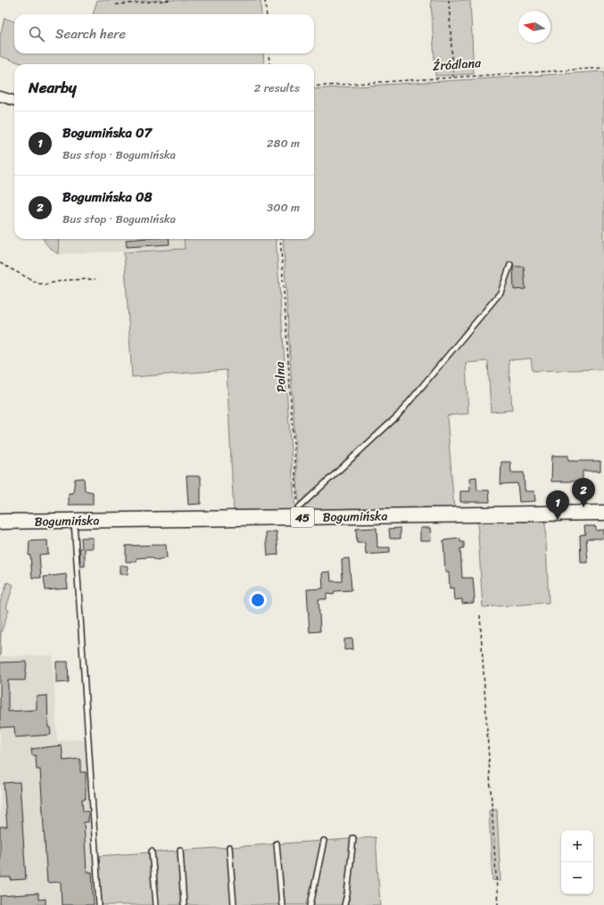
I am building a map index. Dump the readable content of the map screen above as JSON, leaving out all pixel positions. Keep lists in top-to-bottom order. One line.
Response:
{"streets":{"main road":["Bogumińska","45"],"path":["Źródlana","Polna"]},"north":"left","page":{"search":"Search here","heading":["Nearby","2 results"],"list":[{"mark":"1","name":"Bogumińska 07","note":"Bus stop · Bogumińska","value":"280 m"},{"mark":"2","name":"Bogumińska 08","note":"Bus stop · Bogumińska","value":"300 m"}],"pins":["2","1"],"map_buttons":["+","−"]}}
